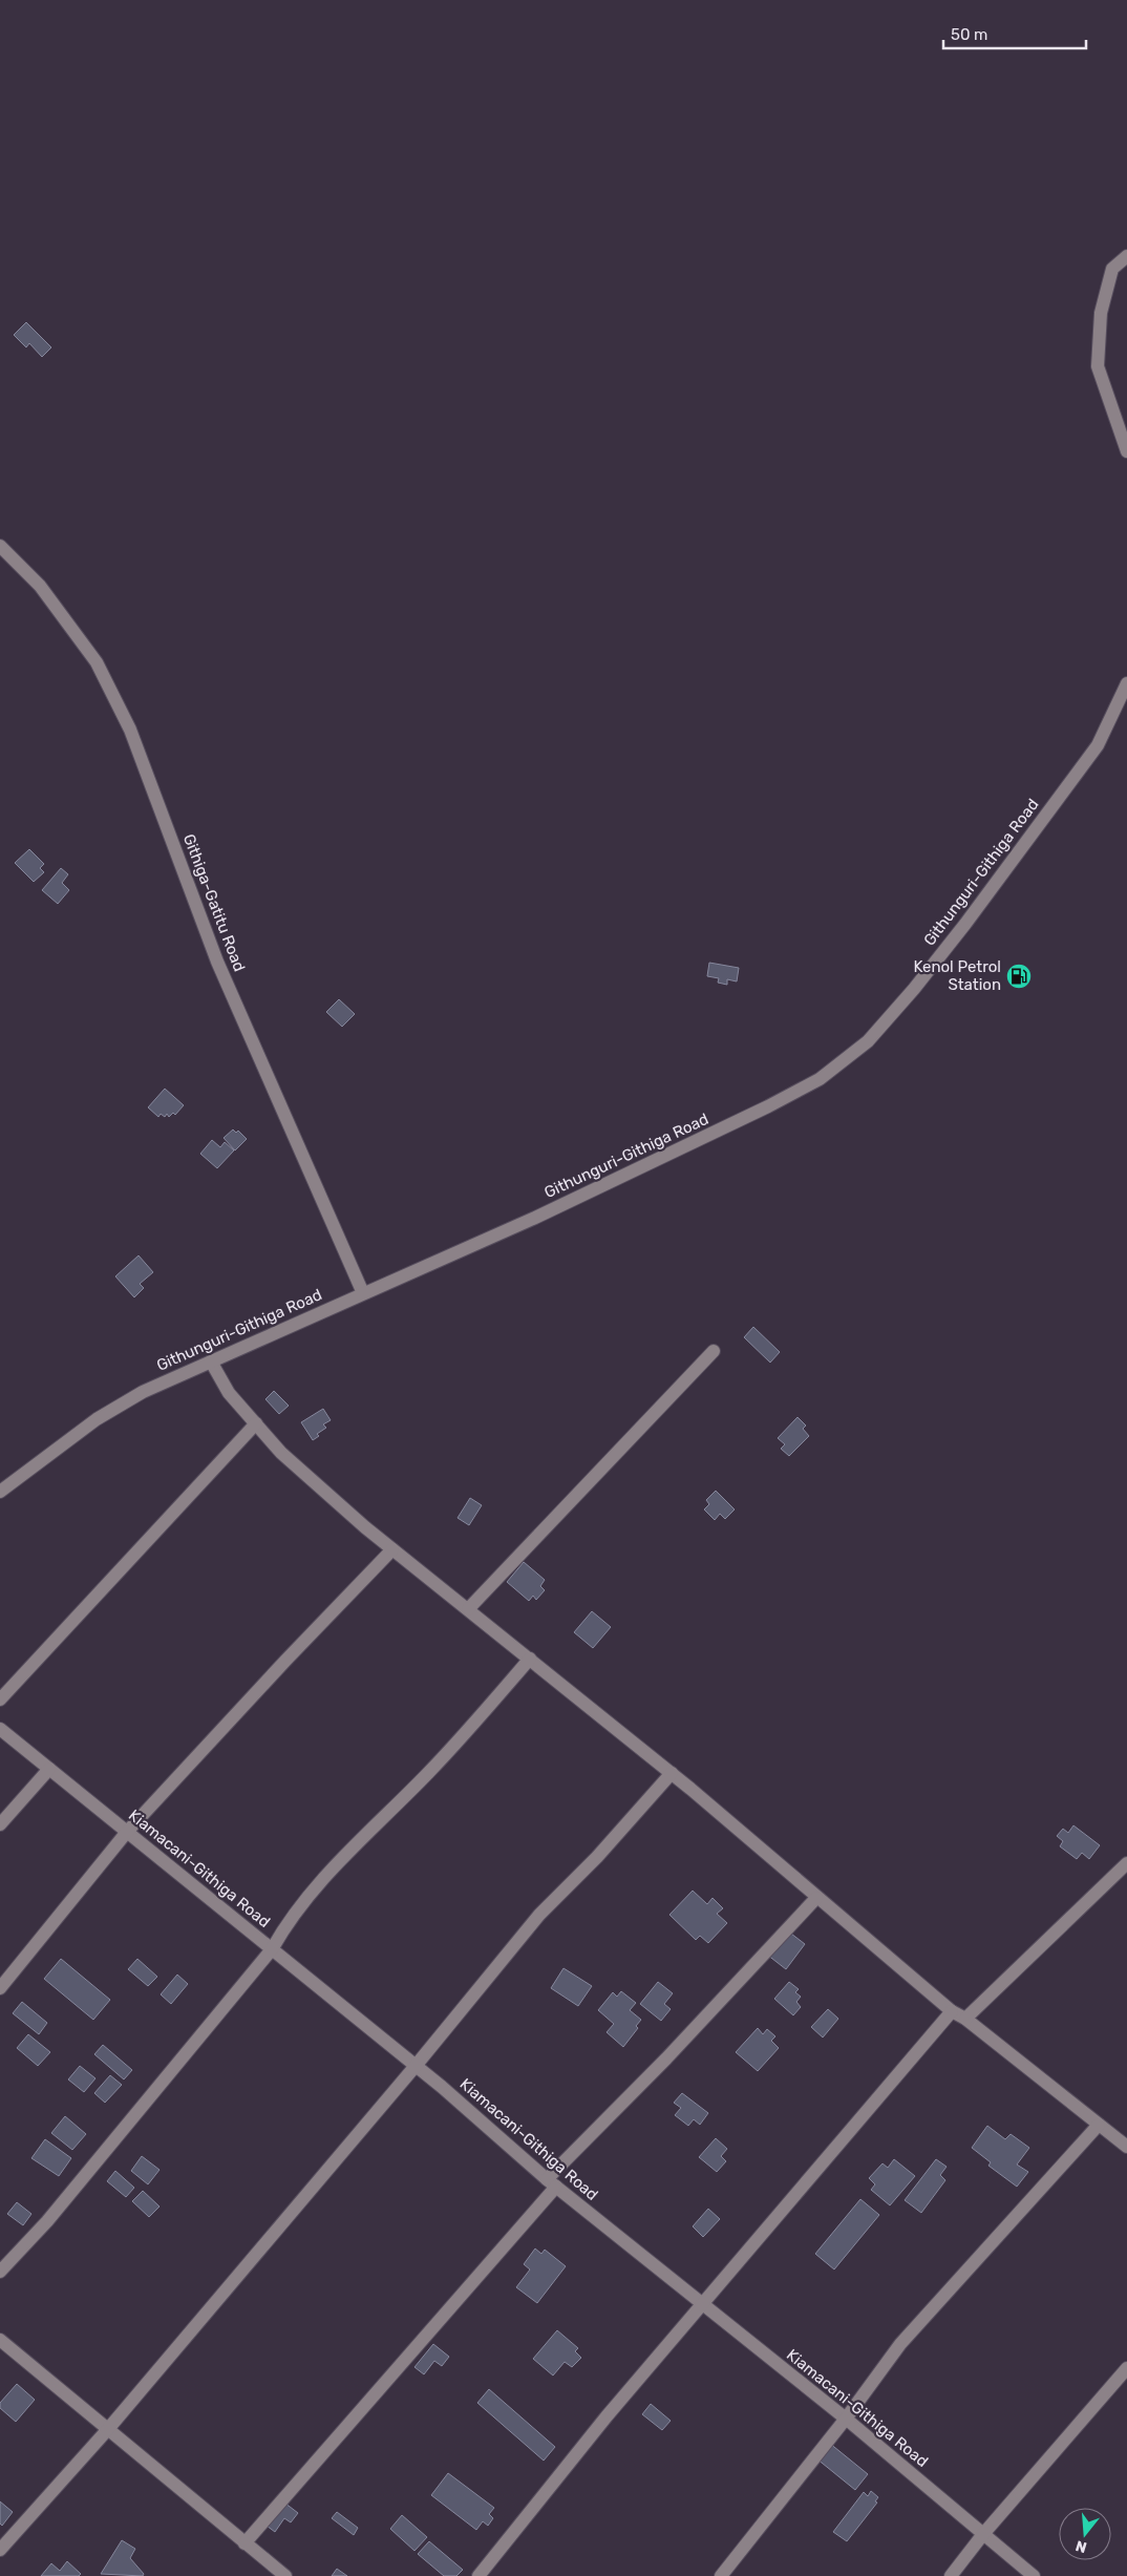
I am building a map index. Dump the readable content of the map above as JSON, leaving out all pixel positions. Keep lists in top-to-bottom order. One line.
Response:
{"streets":{"street":["Githunguri-Githiga Road","Githiga-Gatitu Road","Kiamacani-Githiga Road"]},"crossings":[["Githunguri-Githiga Road","Githiga-Gatitu Road"]],"places":{"fuel station":["Kenol Petrol Station"]},"scale_bar":"50 m","north":"bottom"}
